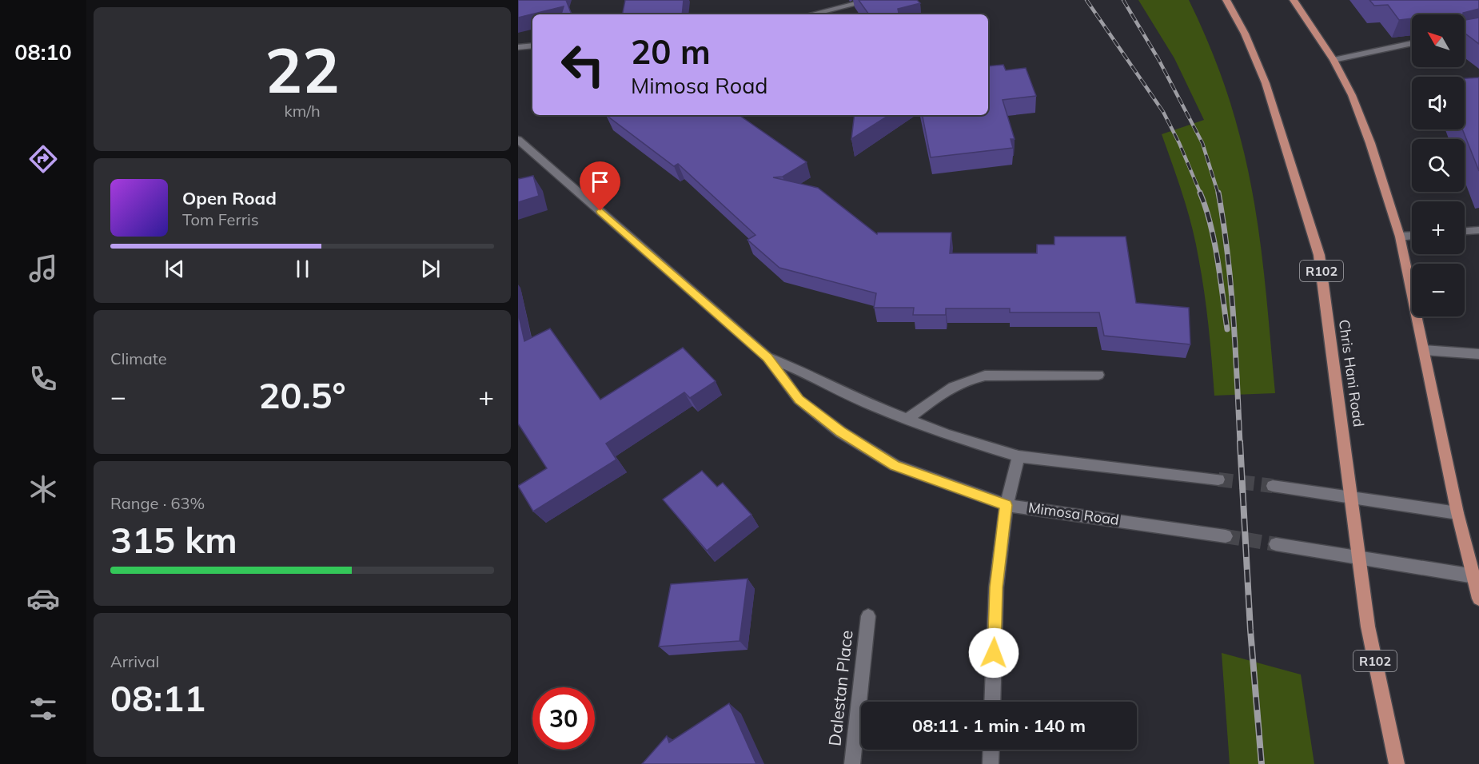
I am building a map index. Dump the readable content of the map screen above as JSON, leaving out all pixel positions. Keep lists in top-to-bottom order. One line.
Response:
{"streets":{"main road":["R102","Chris Hani Road"],"street":["Mimosa Road","Dalestan Place"]},"north":"top left","page":{"tabs":"08:10","tile":[["22","km/h"],"Climate",["Range · 63%","315 km"],["Arrival","08:11"]],"map_buttons":["+","−"],"turn":["20 m","Mimosa Road"],"song":["Open Road","Tom Ferris"],"heat":["−","20.5°","+"],"limit":"30","trip":"08:11 · 1 min · 140 m"}}
